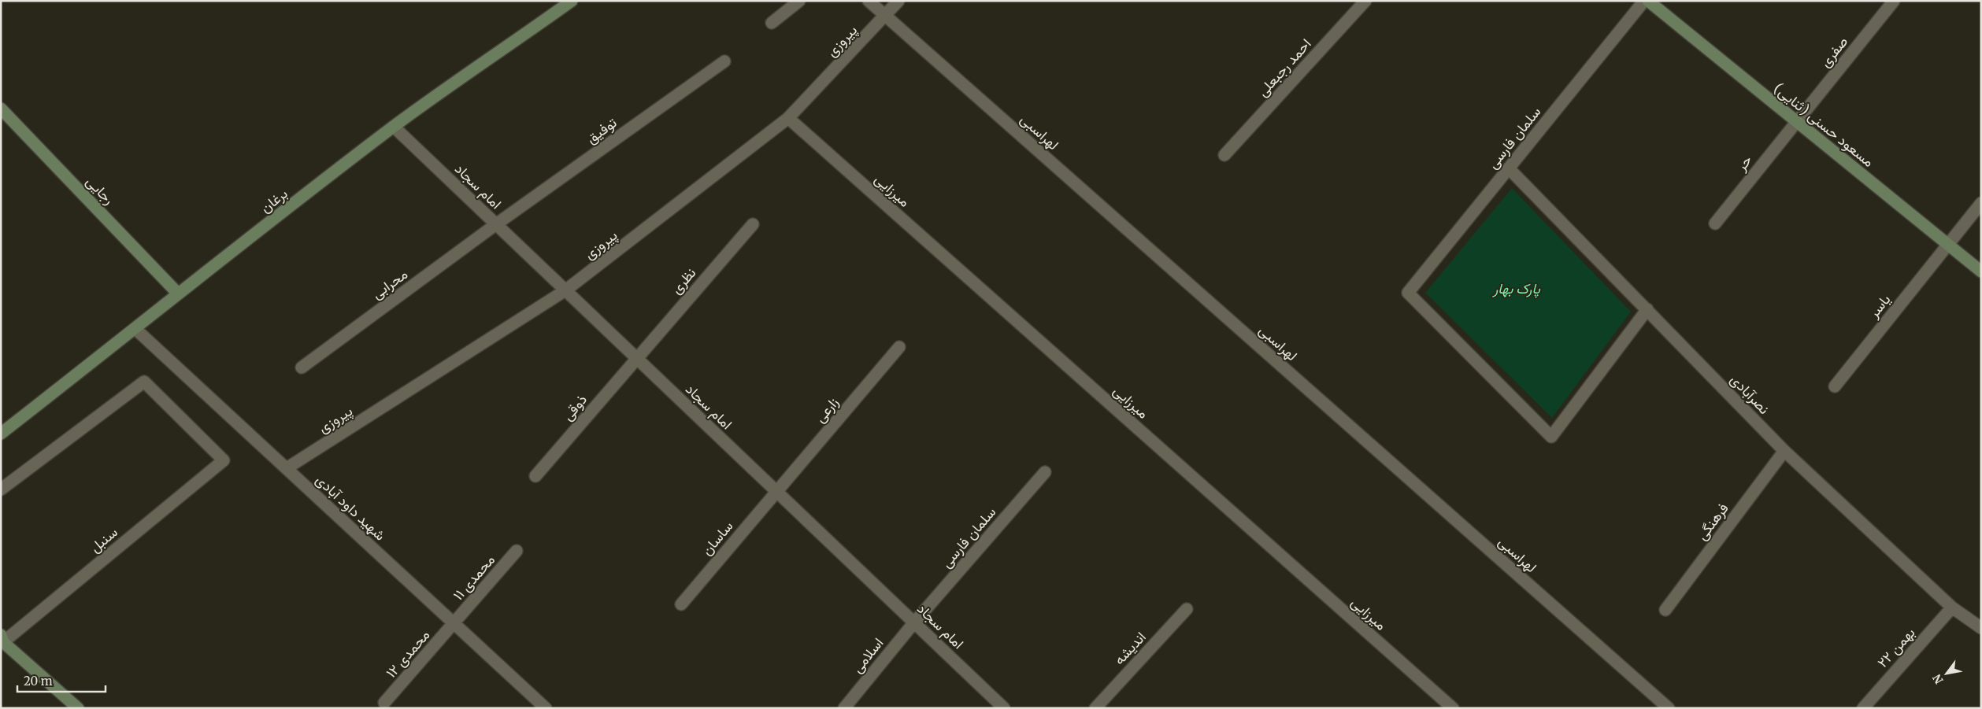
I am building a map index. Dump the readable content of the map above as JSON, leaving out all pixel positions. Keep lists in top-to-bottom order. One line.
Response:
{"streets":{"main road":["مسعود حسنی (ثنایی)","رجایی","برغان"],"street":["پیروزی","صفری","احمد رجبعلی","توفیق","لهراسبی","سلمان فارسی","حر","امام سجاد","میرزایی","نظری","محرابی","یاسر","نصرآبادی","ذوقی","زارعی","شهید داود آبادی","فرهنگی","ساسان","سنبل","محمدی ۱۱","۲۲ بهمن","اندیشه","محمدی ۱۲","اسلامی"]},"crossings":[["پیروزی","لهراسبی"],["پیروزی","امام سجاد"],["پیروزی","میرزایی"],["پیروزی","شهید داود آبادی"],["صفری","مسعود حسنی (ثنایی)"],["صفری","حر"],["مسعود حسنی (ثنایی)","حر"],["مسعود حسنی (ثنایی)","یاسر"],["توفیق","امام سجاد"],["توفیق","محرابی"],["سلمان فارسی","امام سجاد"],["سلمان فارسی","نصرآبادی"],["سلمان فارسی","اسلامی"],["امام سجاد","برغان"],["امام سجاد","نظری"],["امام سجاد","محرابی"],["امام سجاد","ذوقی"],["امام سجاد","زارعی"],["امام سجاد","ساسان"],["امام سجاد","اسلامی"],["رجایی","برغان"],["برغان","شهید داود آبادی"],["نظری","ذوقی"],["نصرآبادی","فرهنگی"],["نصرآبادی","۲۲ بهمن"],["زارعی","ساسان"],["شهید داود آبادی","محمدی ۱۱"],["شهید داود آبادی","محمدی ۱۲"],["محمدی ۱۱","محمدی ۱۲"]],"parks":["پارک‌ بهار"],"scale_bar":"20 m","north":"bottom left"}
